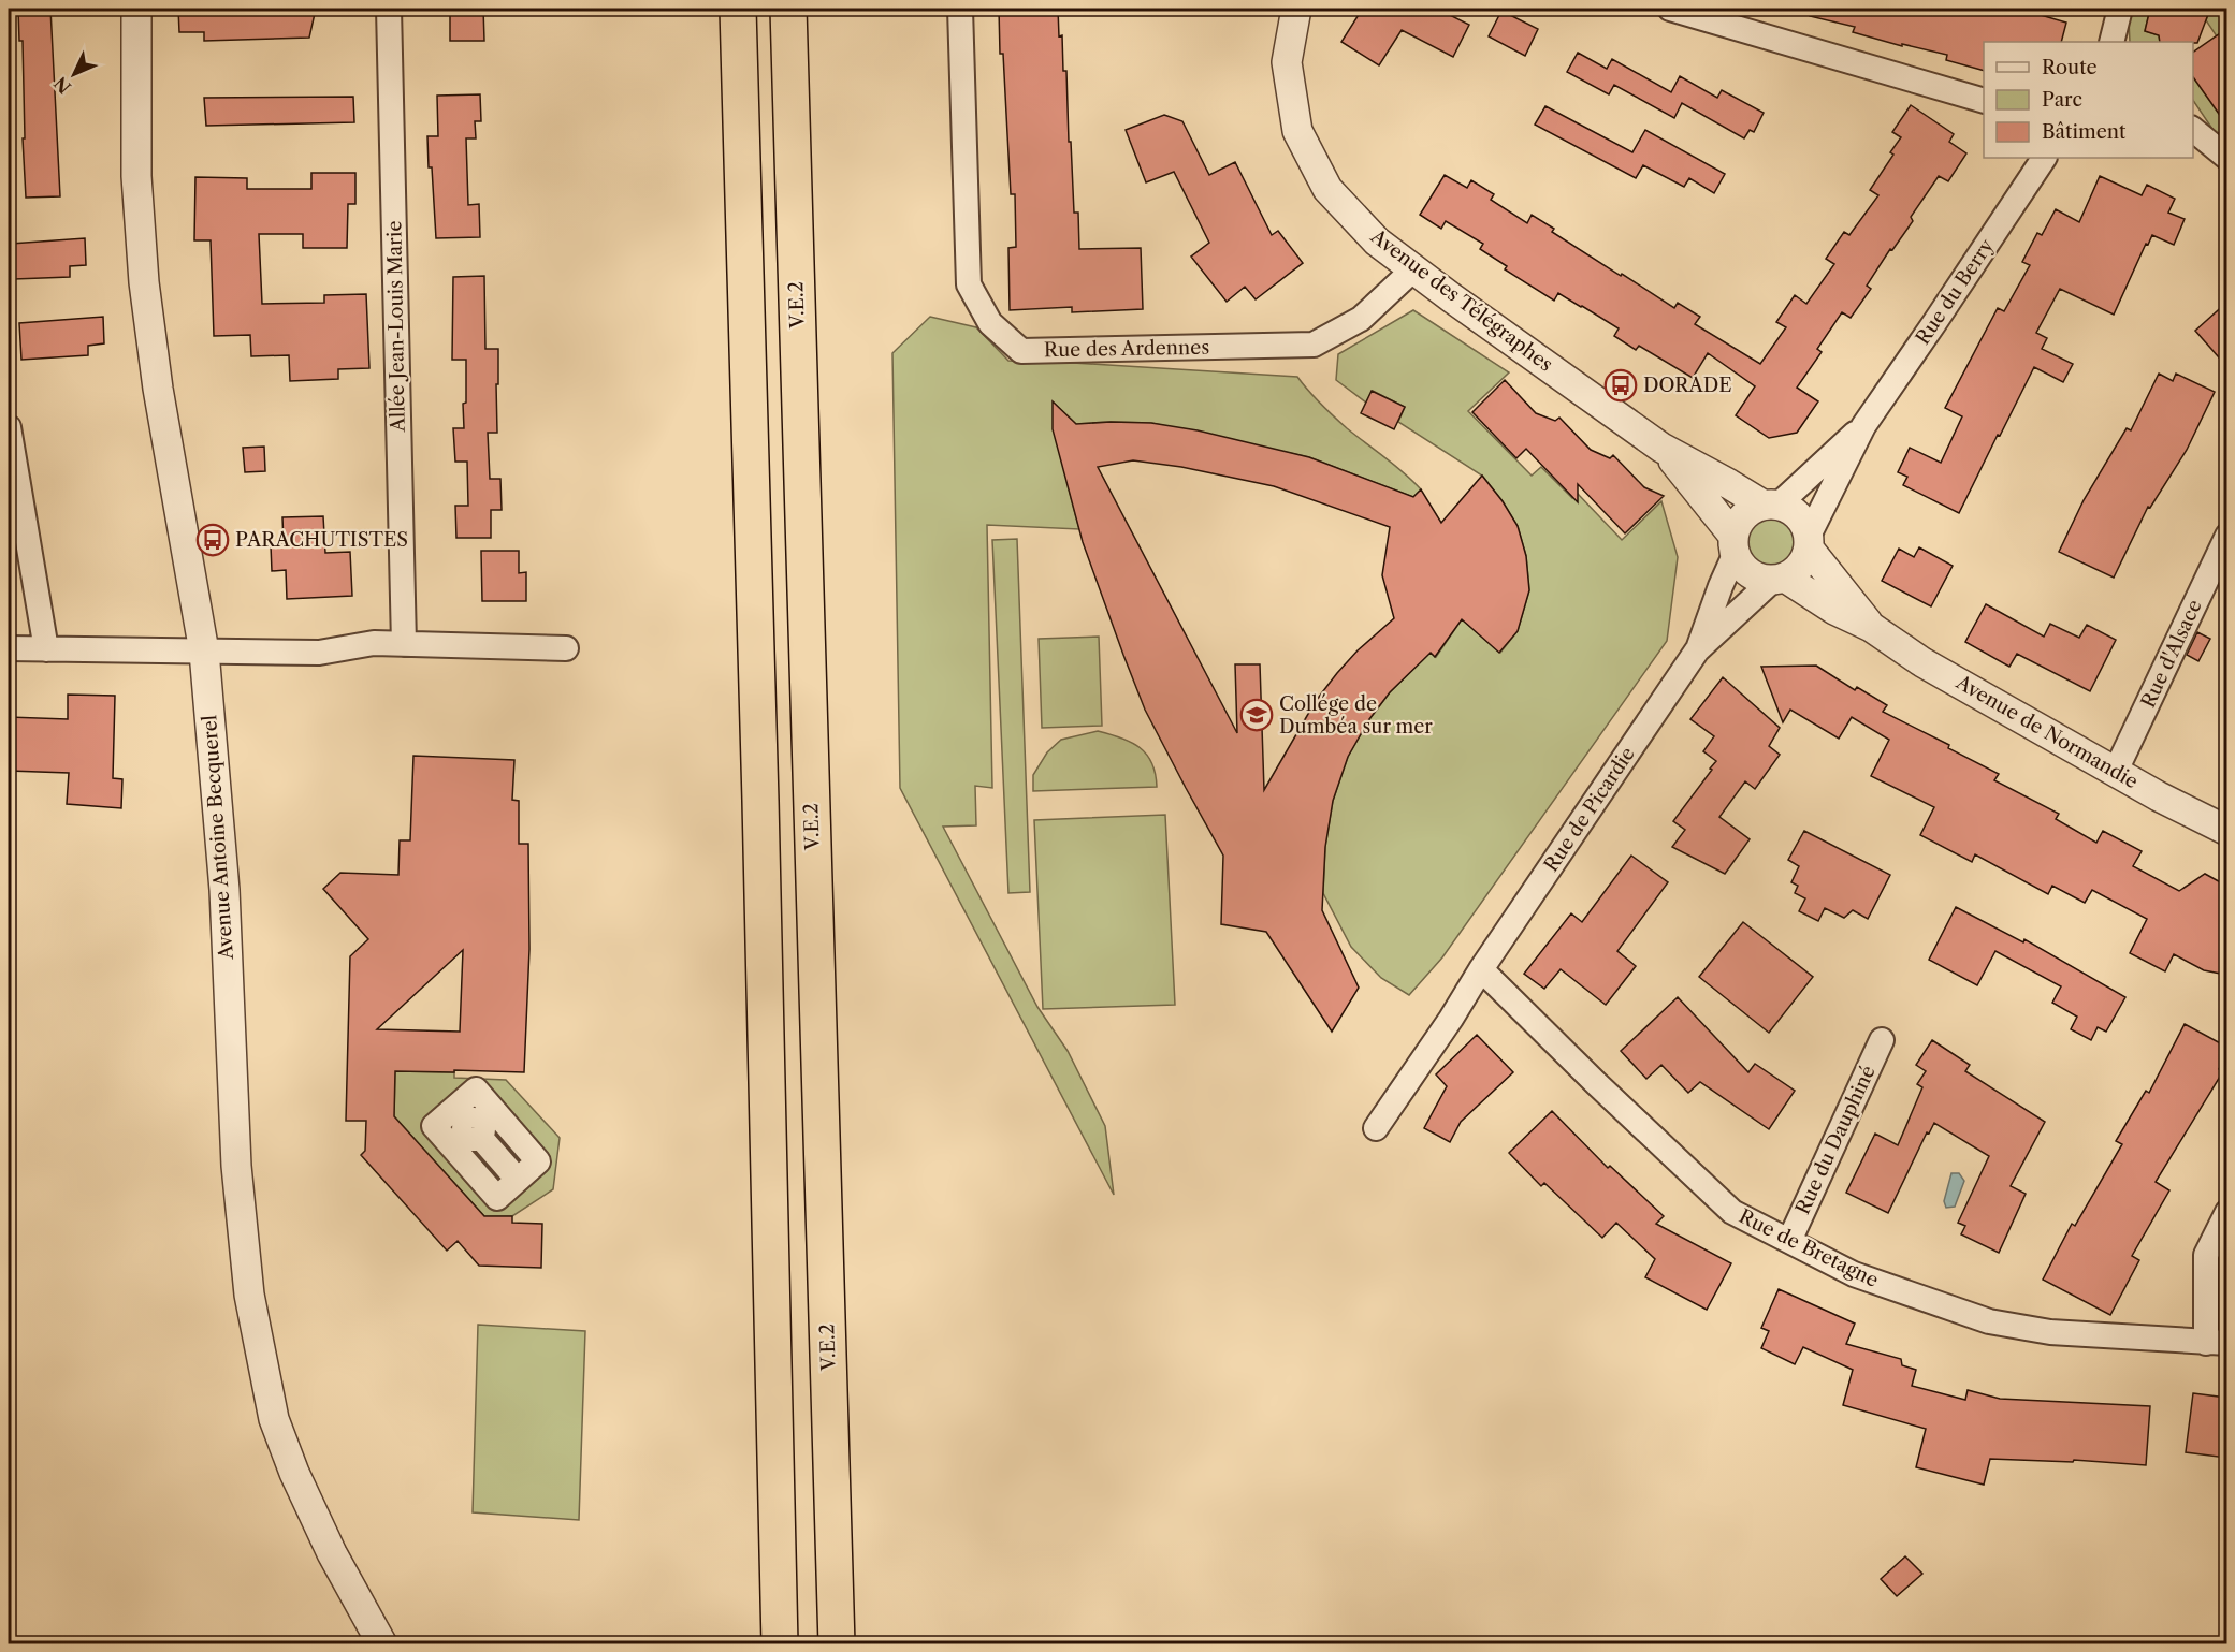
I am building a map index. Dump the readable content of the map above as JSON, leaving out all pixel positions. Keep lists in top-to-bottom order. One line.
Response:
{"streets":{"highway":["V.E.2"],"street":["Rue du Berry","Avenue des Télégraphes","Allée Jean-Louis Marie","Rue des Ardennes","Rue d'Alsace","Avenue de Normandie","Rue de Picardie","Avenue Antoine Becquerel","Rue du Dauphiné","Rue de Bretagne"]},"crossings":[["Rue du Berry","Avenue des Télégraphes"],["Rue du Berry","Avenue de Normandie"],["Rue du Berry","Rue de Picardie"],["Avenue des Télégraphes","Rue des Ardennes"],["Avenue des Télégraphes","Avenue de Normandie"],["Avenue des Télégraphes","Rue de Picardie"],["Rue d'Alsace","Avenue de Normandie"],["Avenue de Normandie","Rue de Picardie"],["Rue de Picardie","Rue de Bretagne"],["Rue du Dauphiné","Rue de Bretagne"]],"places":{"bus stop":["DORADE","PARACHUTISTES"],"school or university":["Collége de Dumbéa sur mer"]},"legend":["Route","Parc","Bâtiment"],"north":"bottom left"}
